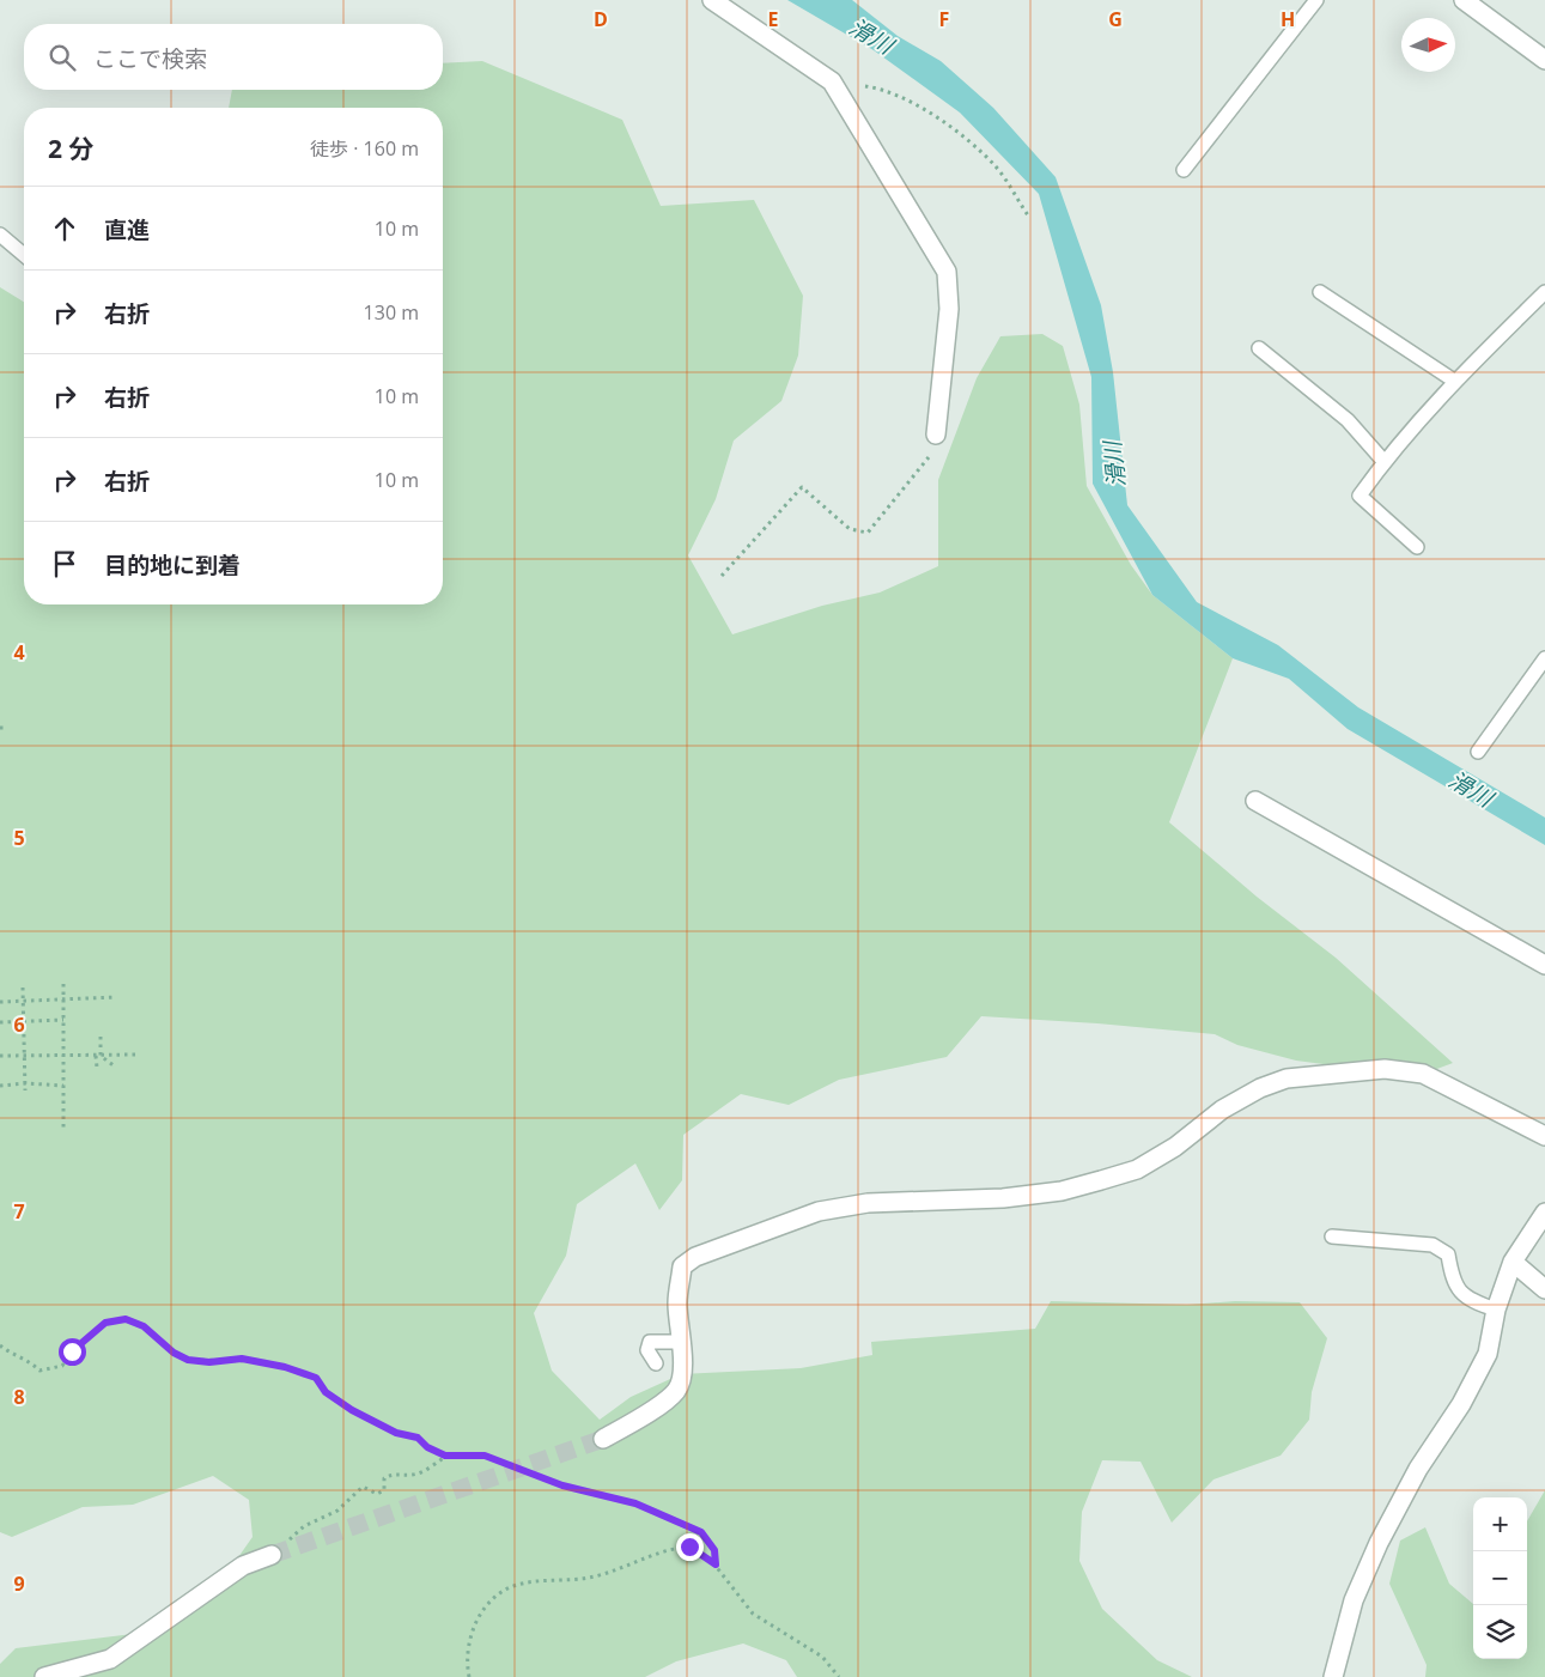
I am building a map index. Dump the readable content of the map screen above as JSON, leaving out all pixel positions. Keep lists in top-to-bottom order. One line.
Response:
{"water":["滑川"],"north":"right","page":{"search":"ここで検索","heading":["2 分","徒歩 · 160 m"],"list":[["直進","10 m"],["右折","130 m"],["右折","10 m"],["右折","10 m"],"目的地に到着"],"map_buttons":["+","−"]},"grid":{"columns":["D","E","F","G","H"],"rows":["4","5","6","7","8","9"]}}
